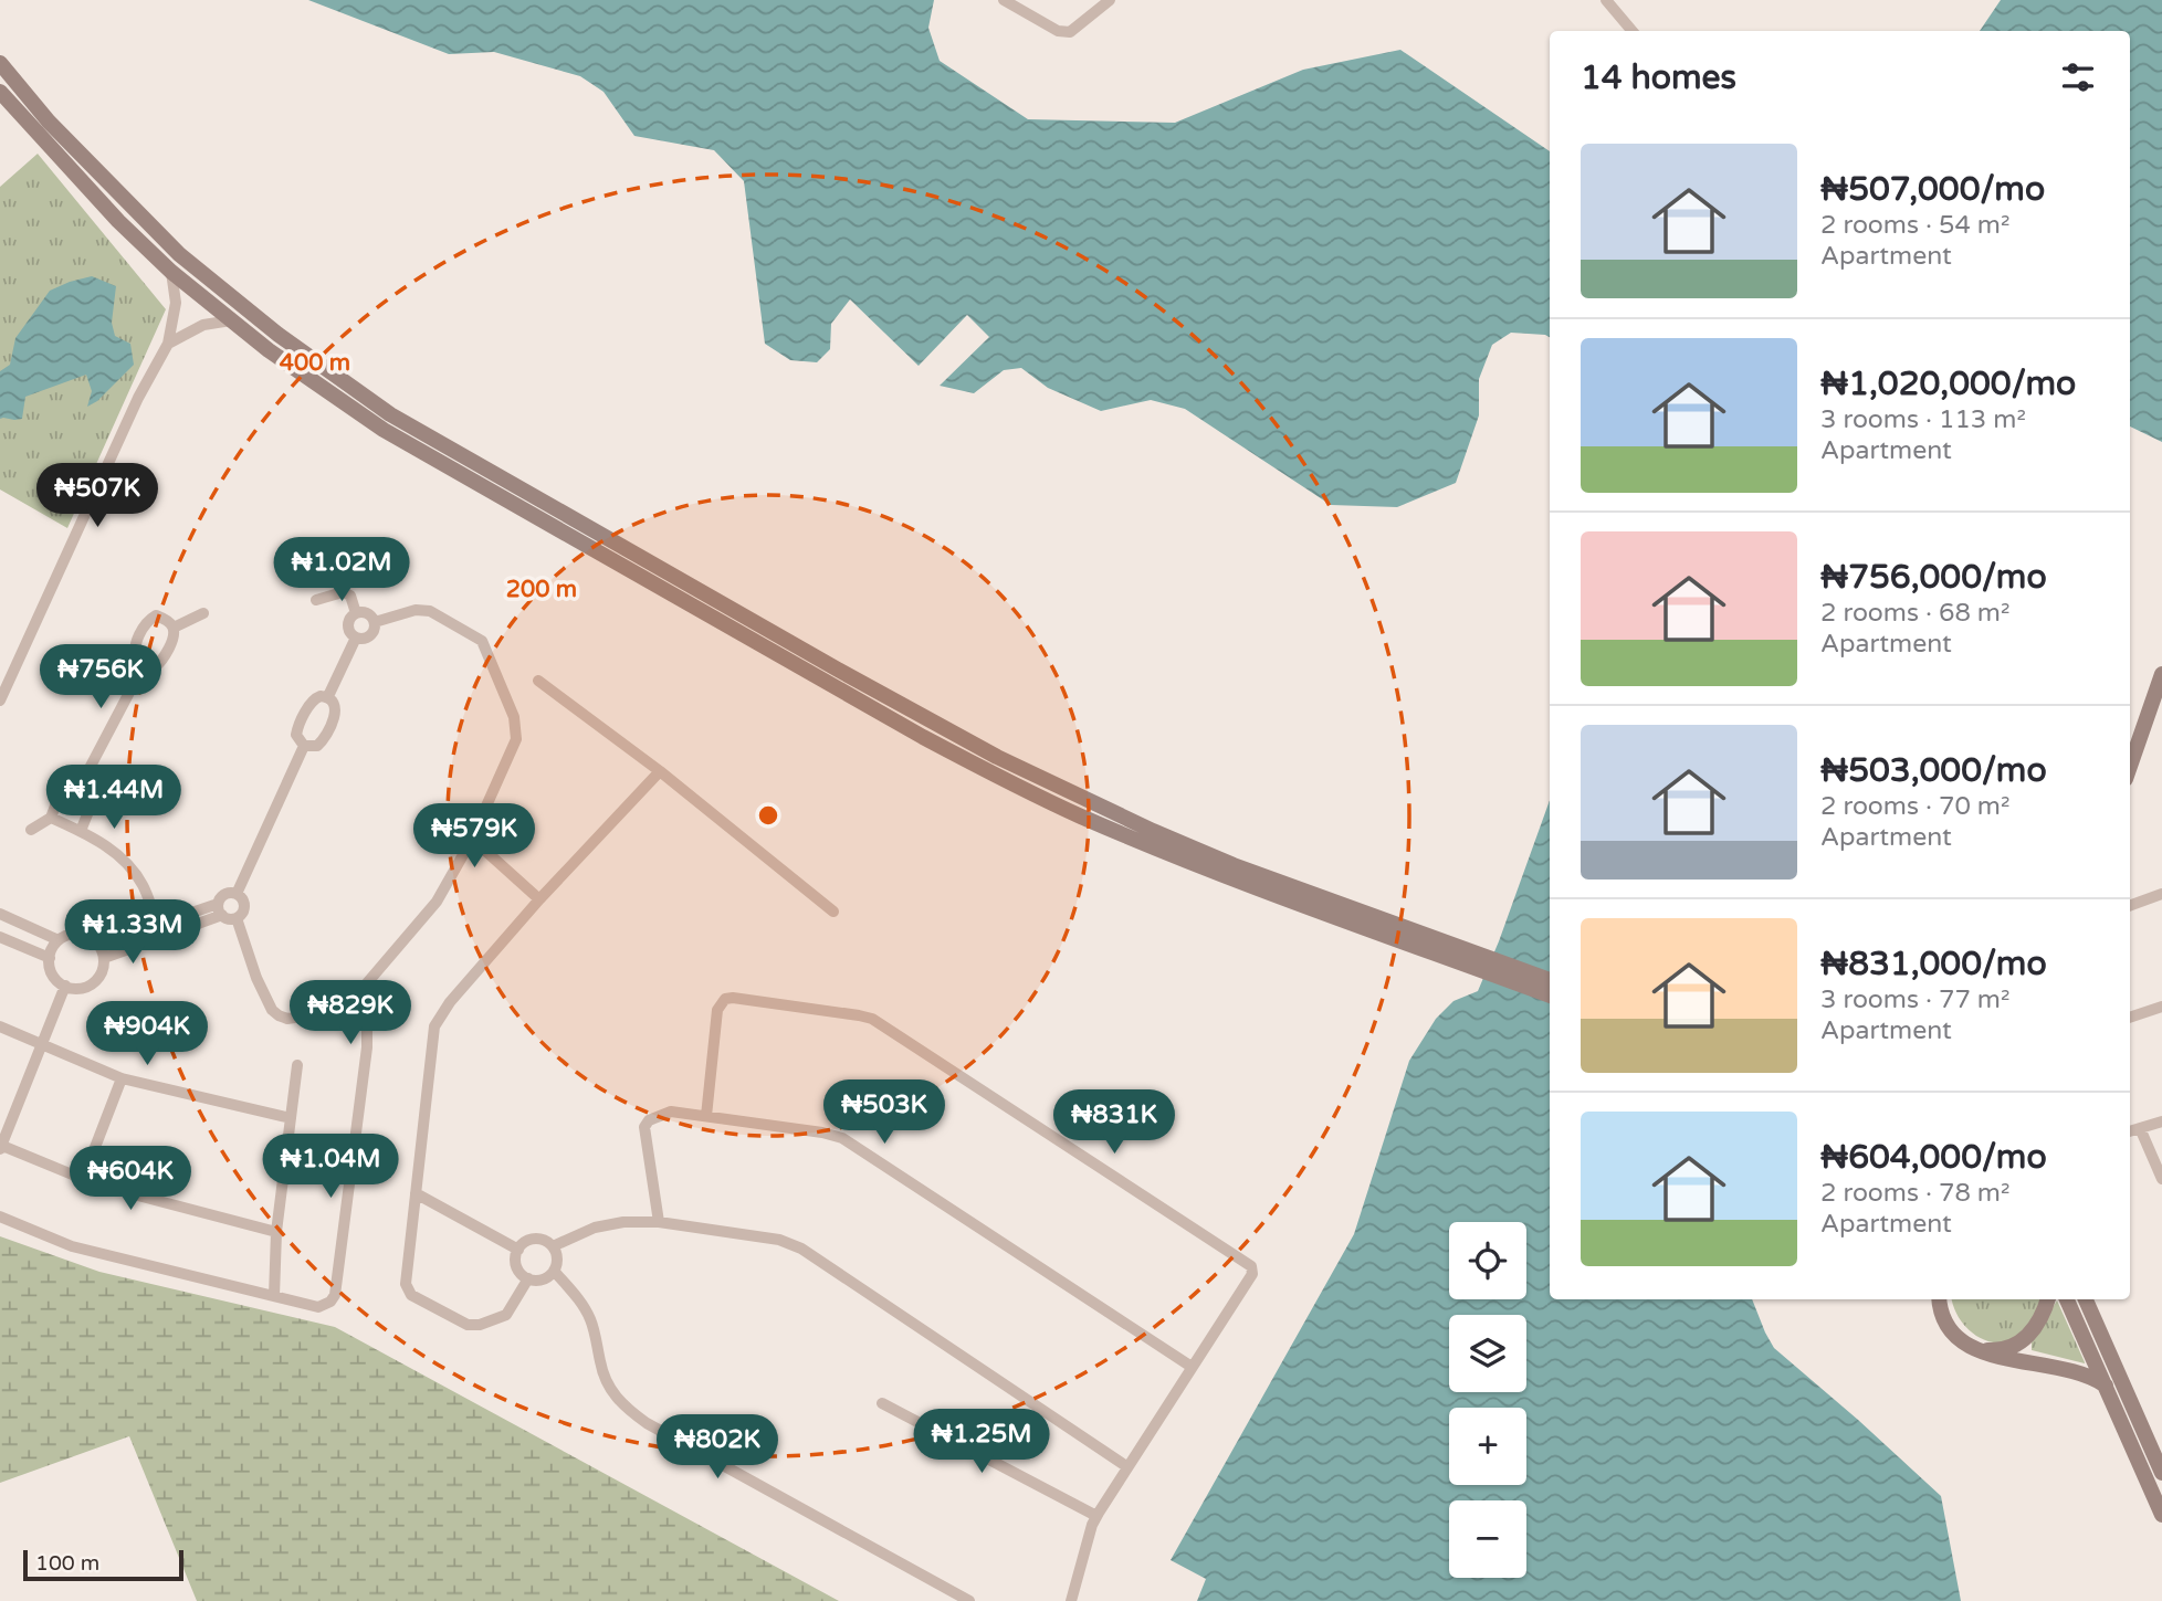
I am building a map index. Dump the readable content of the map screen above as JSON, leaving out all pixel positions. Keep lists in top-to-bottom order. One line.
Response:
{"scale_bar":"100 m","page":{"heading":"14 homes","list":[{"name":"₦507,000/mo","note":"2 rooms · 54 m² · Apartment"},{"name":"₦1,020,000/mo","note":"3 rooms · 113 m² · Apartment"},{"name":"₦756,000/mo","note":"2 rooms · 68 m² · Apartment"},{"name":"₦503,000/mo","note":"2 rooms · 70 m² · Apartment"},{"name":"₦831,000/mo","note":"3 rooms · 77 m² · Apartment"},{"name":"₦604,000/mo","note":"2 rooms · 78 m² · Apartment"}],"price":["₦507K","₦1.02M","₦756K","₦1.44M","₦579K","₦1.33M","₦829K","₦904K","₦503K","₦831K","₦1.04M","₦604K","₦1.25M","₦802K"],"map_buttons":["+","−"],"scale":"100 m"},"rings":["400 m","200 m"]}
